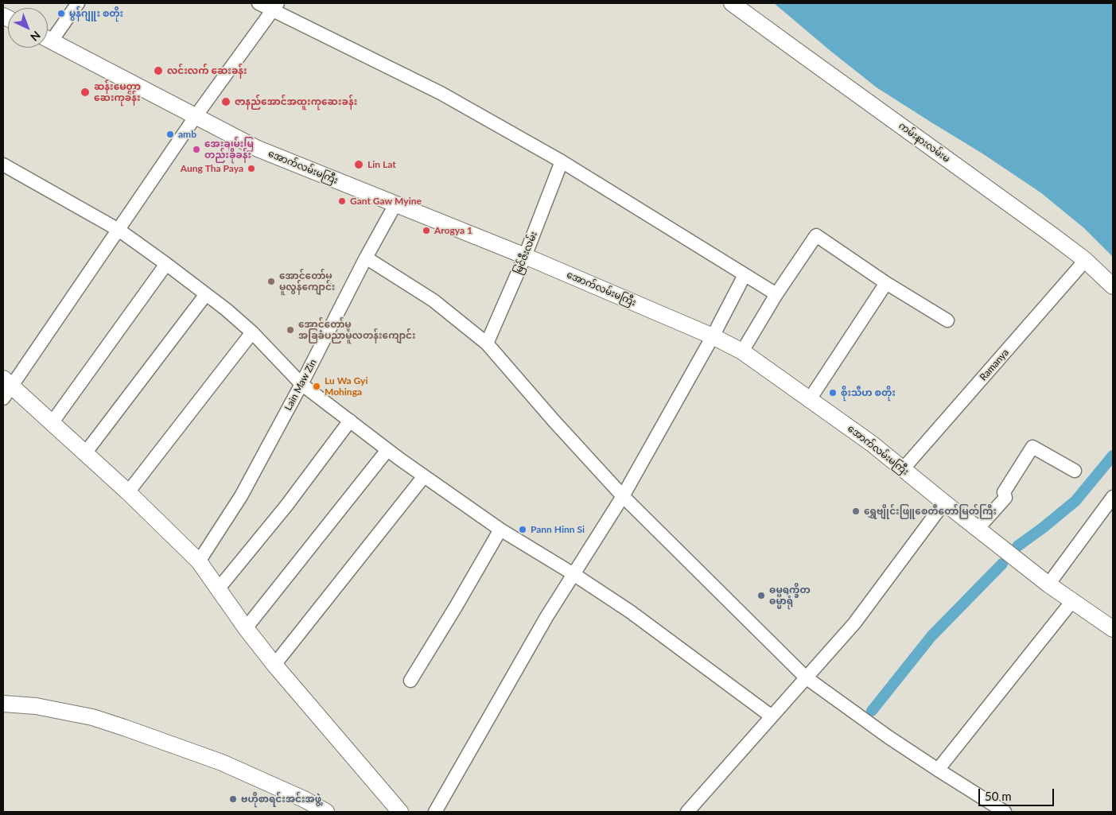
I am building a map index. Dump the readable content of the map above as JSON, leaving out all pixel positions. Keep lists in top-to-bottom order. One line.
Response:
{"streets":{"main road":["ကမ်းနားလမ်းမ","အောက်လမ်းမကြီး"],"street":["မြင်ဇီးလမ်း","Ramanya","Lain Maw Zin"]},"crossings":[["ကမ်းနားလမ်းမ","Ramanya"],["အောက်လမ်းမကြီး","မြင်ဇီးလမ်း"],["အောက်လမ်းမကြီး","Ramanya"],["အောက်လမ်းမကြီး","Lain Maw Zin"]],"places":["မွန်ဂျူး စတိုး","လင်းလက် ဆေးခန်း","ဆန်းမေတ္တာ ဆေးကုခန်း","ဇာနည်အောင်အထူးကုဆေးခန်း","amb","အေးချမ်းမြ တည်းခိုခန်း","Lin Lat","Aung Tha Paya","Gant Gaw Myine","Arogya 1","အောင်တော်မူ မူလွန်ကျောင်း","အောင်တော်မူ အခြခံပညာမူလတန်းကျောင်း","Lu Wa Gyi Mohinga","စိုးသီဟ စတိုး","ရွှေဗျိုင်းဖြူစေတီတော်မြတ်ကြီး","Pann Hinn Si","ဓမ္မရက္ခိတ ဓမ္မာရုံ","ဗဟိုစာရင်းအင်းအဖွဲ့"],"scale_bar":"50 m","north":"bottom right"}
